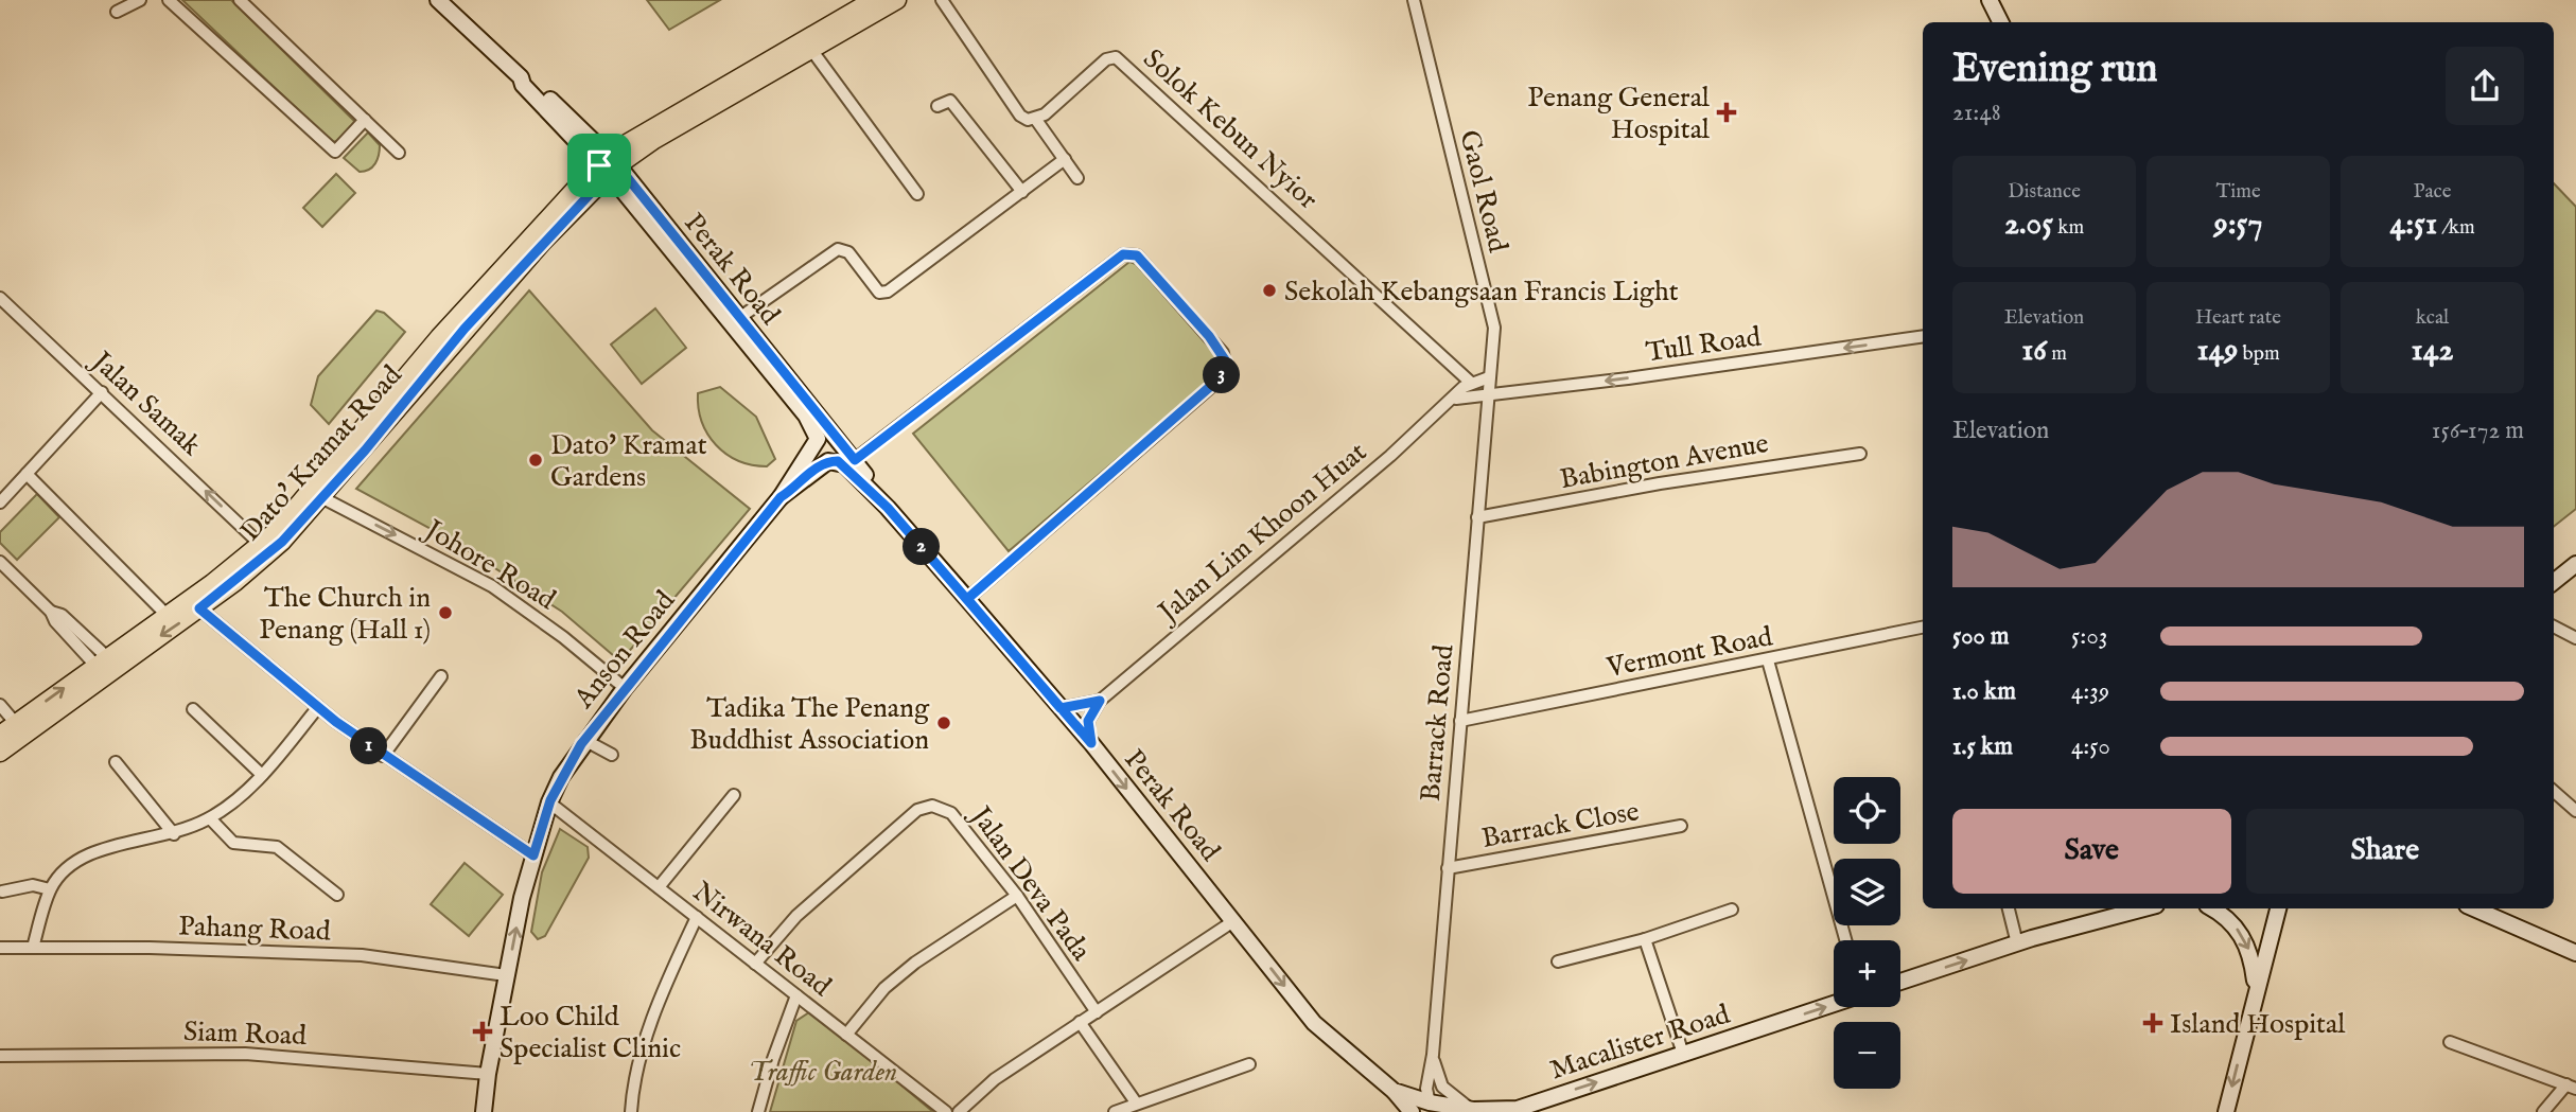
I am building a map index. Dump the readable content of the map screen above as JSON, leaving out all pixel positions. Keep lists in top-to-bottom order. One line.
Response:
{"streets":{"main road":["Perak Road","Dato' Kramat Road","Anson Road","Macalister Road"],"street":["Solok Kebun Nyior","Gaol Road","Tull Road","Jalan Samak","Babington Avenue","Jalan Lim Khoon Huat","Johore Road","Vermont Road","Barrack Road","Barrack Close","Jalan Deva Pada","Pahang Road","Nirwana Road","Siam Road"]},"crossings":[["Solok Kebun Nyior","Jalan Lim Khoon Huat"],["Gaol Road","Tull Road"],["Gaol Road","Barrack Road"],["Perak Road","Dato' Kramat Road"],["Perak Road","Jalan Lim Khoon Huat"],["Perak Road","Anson Road"],["Perak Road","Barrack Road"],["Perak Road","Macalister Road"],["Tull Road","Barrack Road"],["Jalan Samak","Dato' Kramat Road"],["Dato' Kramat Road","Johore Road"],["Babington Avenue","Barrack Road"],["Johore Road","Anson Road"],["Anson Road","Pahang Road"],["Anson Road","Nirwana Road"],["Anson Road","Siam Road"],["Vermont Road","Barrack Road"],["Barrack Road","Barrack Close"],["Barrack Road","Macalister Road"],["Jalan Deva Pada","Nirwana Road"]],"one_way":["Tull Road","Jalan Samak","Johore Road","Macalister Road"],"parks":["Traffic Garden"],"places":{"health":["Penang General Hospital","Island Hospital","Loo Child Specialist Clinic"],"other":["Sekolah Kebangsaan Francis Light","Dato' Kramat Gardens","The Church in Penang (Hall 1)","Tadika The Penang Buddhist Association"]},"page":{"heading":["Evening run","21:48"],"stats":[["Distance","2.05 km"],["Time","9:57"],["Pace","4:51 /km"],["Elevation","16 m"],["Heart rate","149 bpm"],["kcal","142"]],"pins":["3","2","1"],"chart":["Elevation","156–172 m"],"list":[{"name":"500 m","note":"5:03"},{"name":"1.0 km","note":"4:39"},{"name":"1.5 km","note":"4:50"}],"map_buttons":["+","−"],"buttons":["Save","Share"]}}
